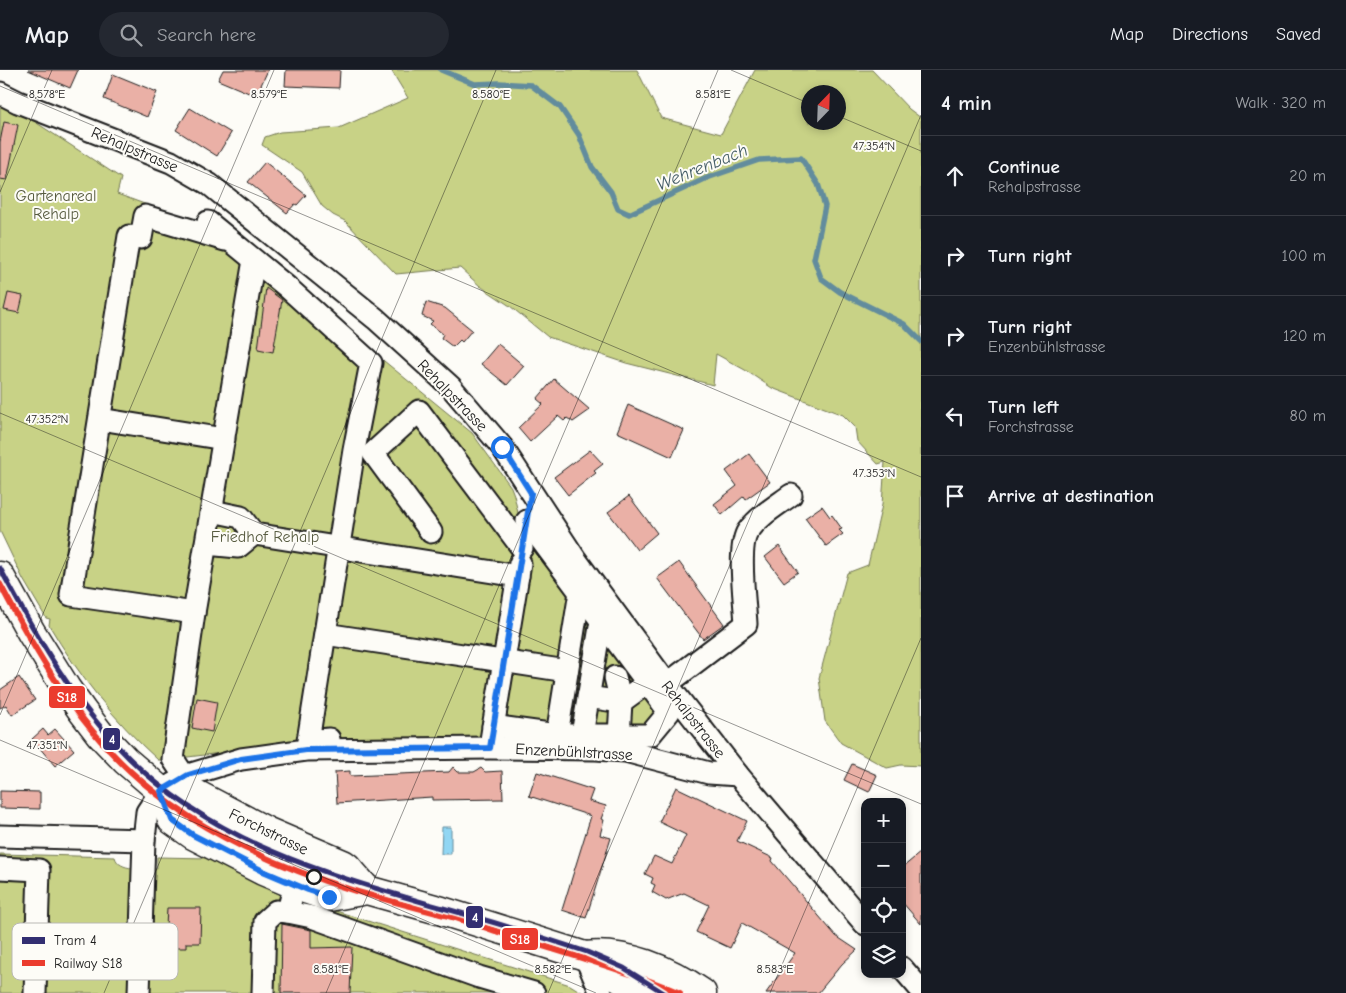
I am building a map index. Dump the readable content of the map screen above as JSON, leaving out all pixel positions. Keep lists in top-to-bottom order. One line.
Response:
{"streets":{"main road":["Forchstrasse"],"street":["Rehalpstrasse","Enzenbühlstrasse"]},"crossings":[["Rehalpstrasse","Enzenbühlstrasse"],["Enzenbühlstrasse","Forchstrasse"]],"water":["Wehrenbach"],"parks":["Gartenareal Rehalp","Friedhof Rehalp"],"lines":["tram line 4","rail line S18"],"legend":["Tram 4","Railway S18"],"north":"top right","page":{"header":"Map","search":"Search here","nav":["Map","Directions","Saved"],"heading":["4 min","Walk · 320 m"],"list":[["Continue","Rehalpstrasse","20 m"],["Turn right","100 m"],["Turn right","Enzenbühlstrasse","120 m"],["Turn left","Forchstrasse","80 m"],"Arrive at destination"],"map_buttons":["+","−"]},"coordinates":["8.578°E","8.579°E","8.580°E","8.581°E","47.354°N","47.352°N","47.353°N","47.351°N","8.582°E","8.583°E"]}
